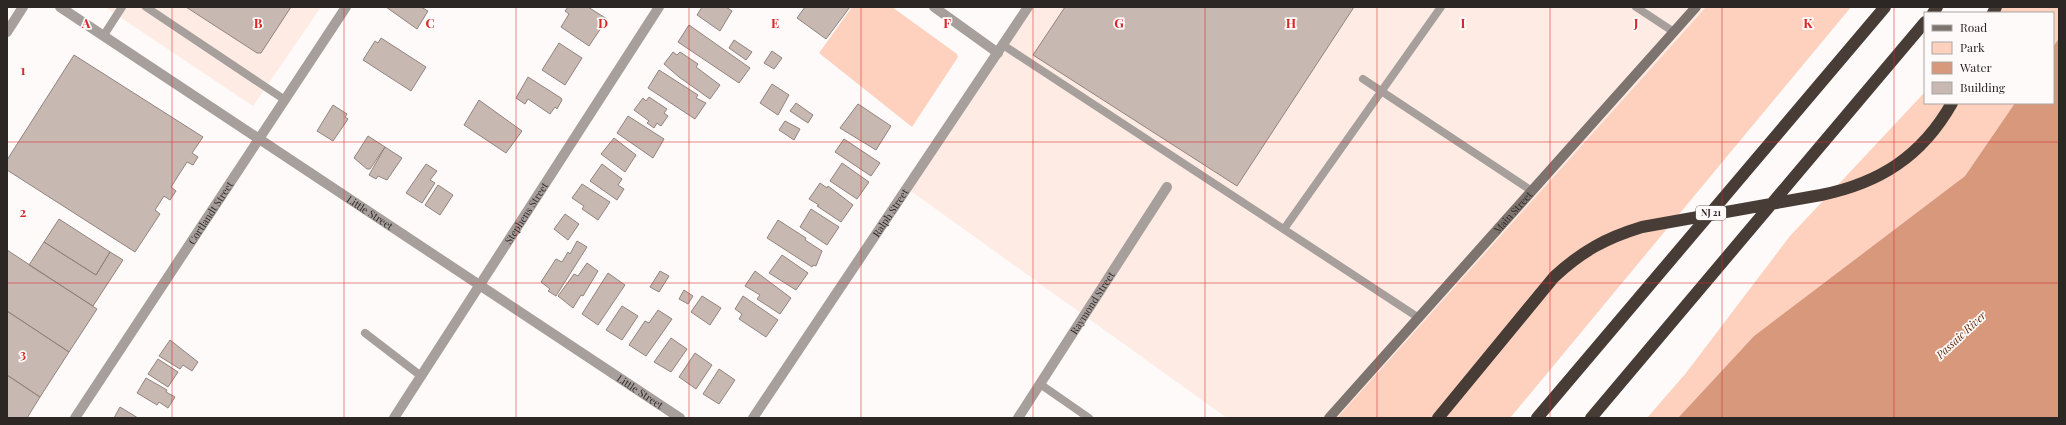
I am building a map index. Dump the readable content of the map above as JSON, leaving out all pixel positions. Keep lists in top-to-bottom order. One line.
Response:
{"streets":{"highway":["NJ 21"],"street":["Little Street","Stephens Street","Main Street","Cortlandt Street","Ralph Street","Raymond Street"]},"crossings":[["Little Street","Stephens Street"],["Little Street","Cortlandt Street"]],"water":["Passaic River"],"legend":["Road","Park","Water","Building"],"grid":{"columns":["A","B","C","D","E","F","G","H","I","J","K"],"rows":["1","2","3"]}}
